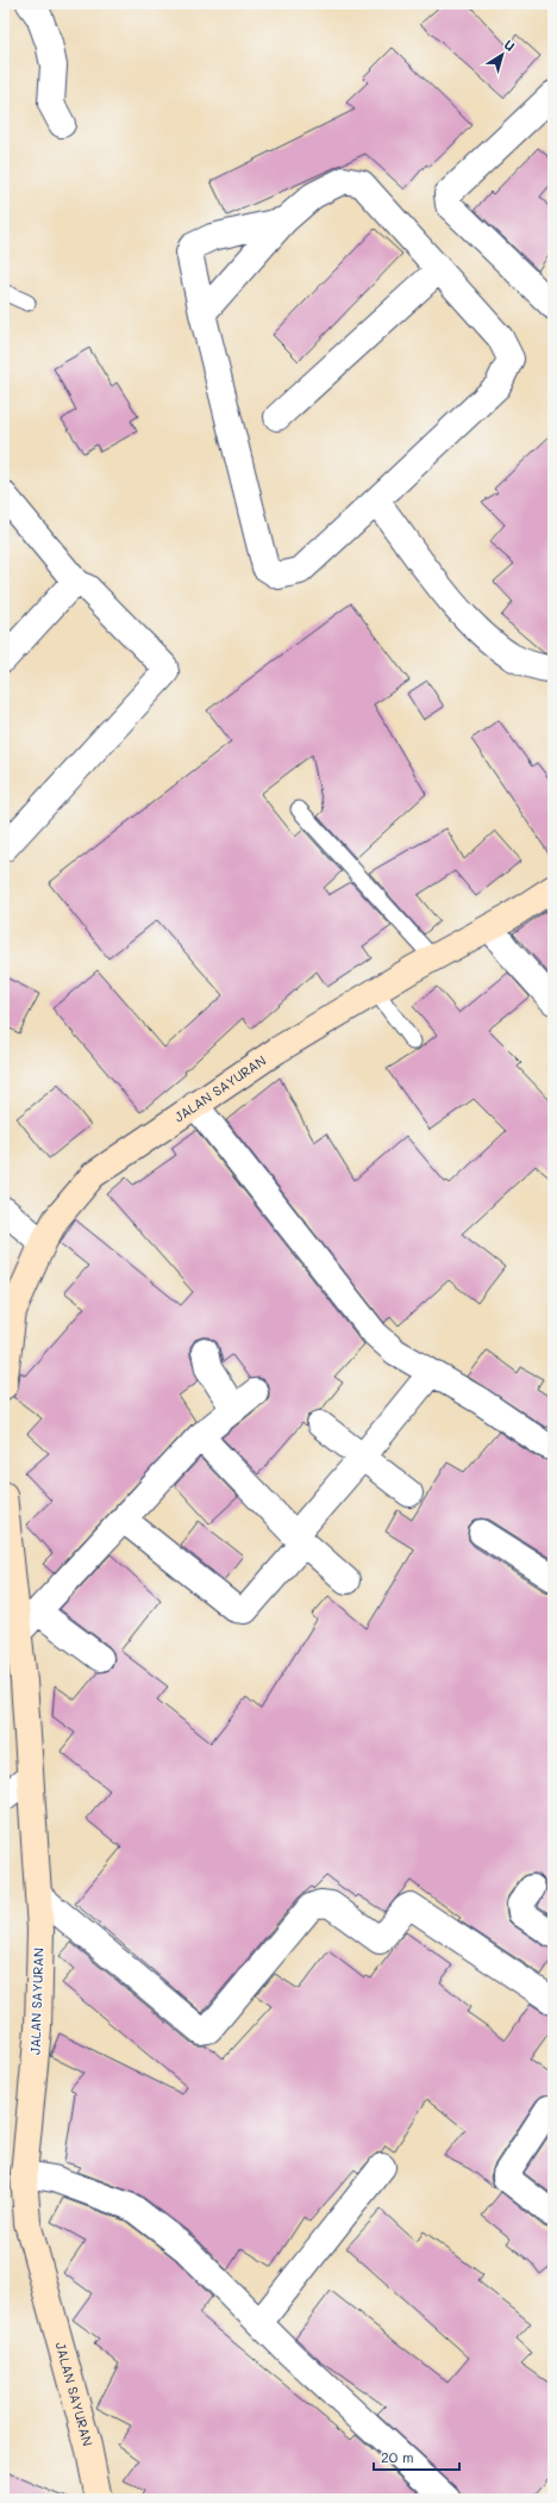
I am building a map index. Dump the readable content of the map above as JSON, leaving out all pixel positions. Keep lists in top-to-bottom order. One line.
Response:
{"streets":{"street":["JALAN SAYURAN"]},"scale_bar":"20 m","north":"top right"}
